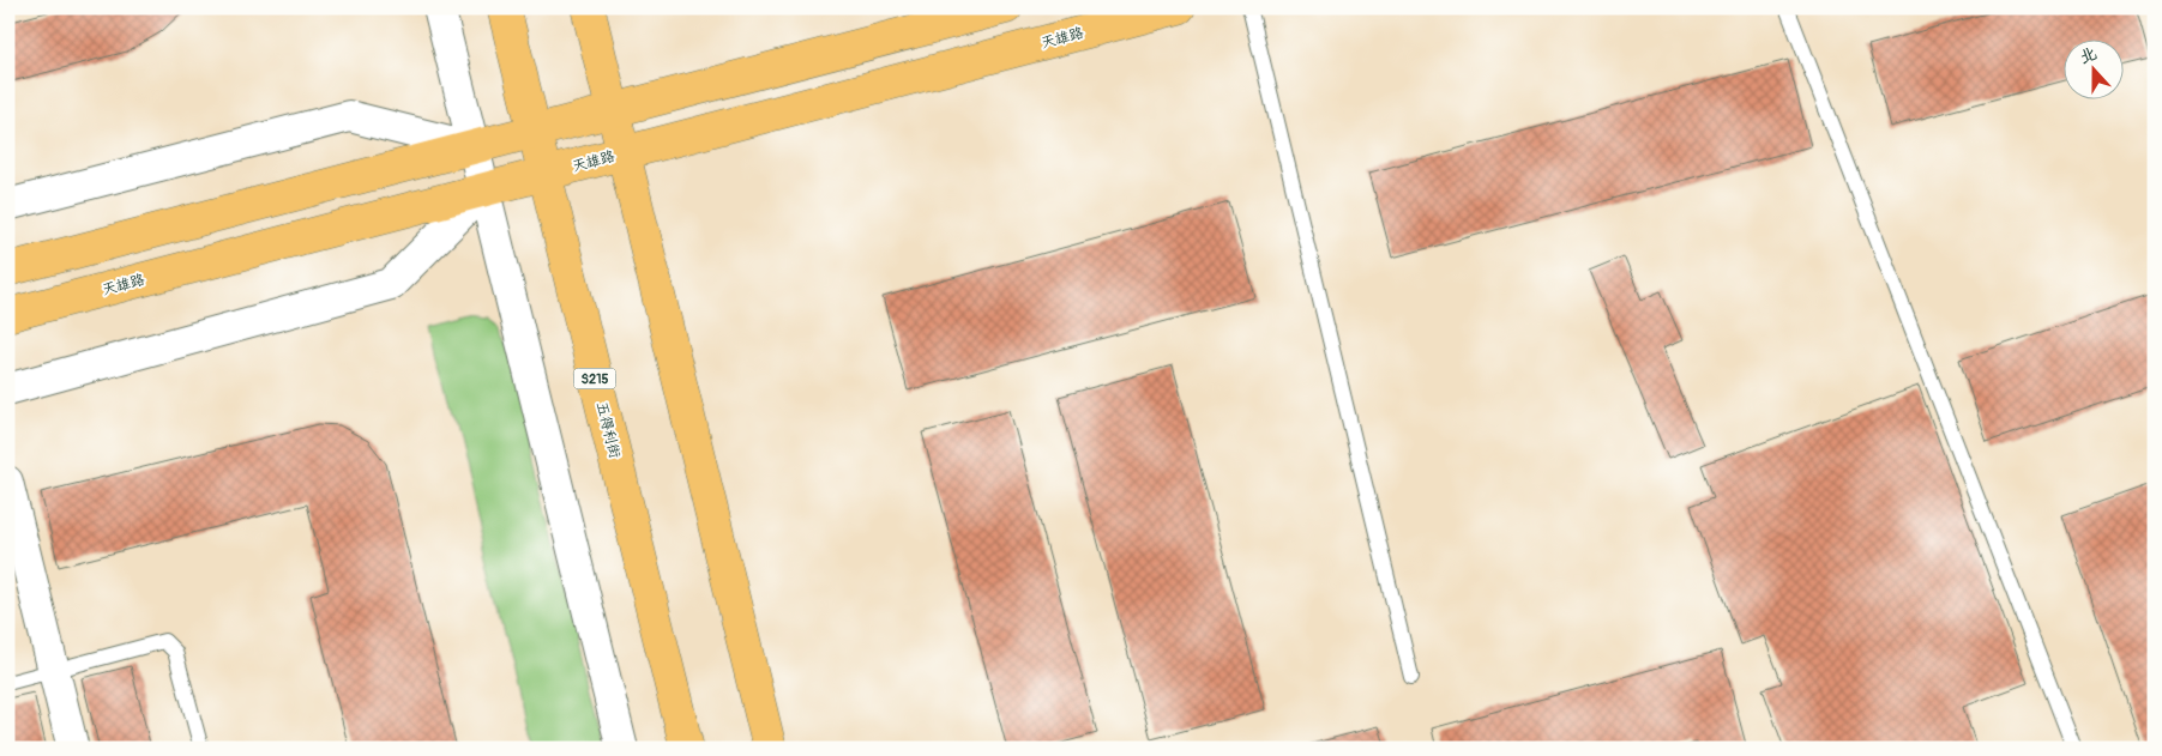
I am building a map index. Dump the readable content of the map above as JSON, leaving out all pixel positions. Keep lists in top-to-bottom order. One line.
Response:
{"streets":{"main road":["天雄路","S215","五得利街"]},"crossings":[["天雄路","五得利街"]],"north":"top"}
